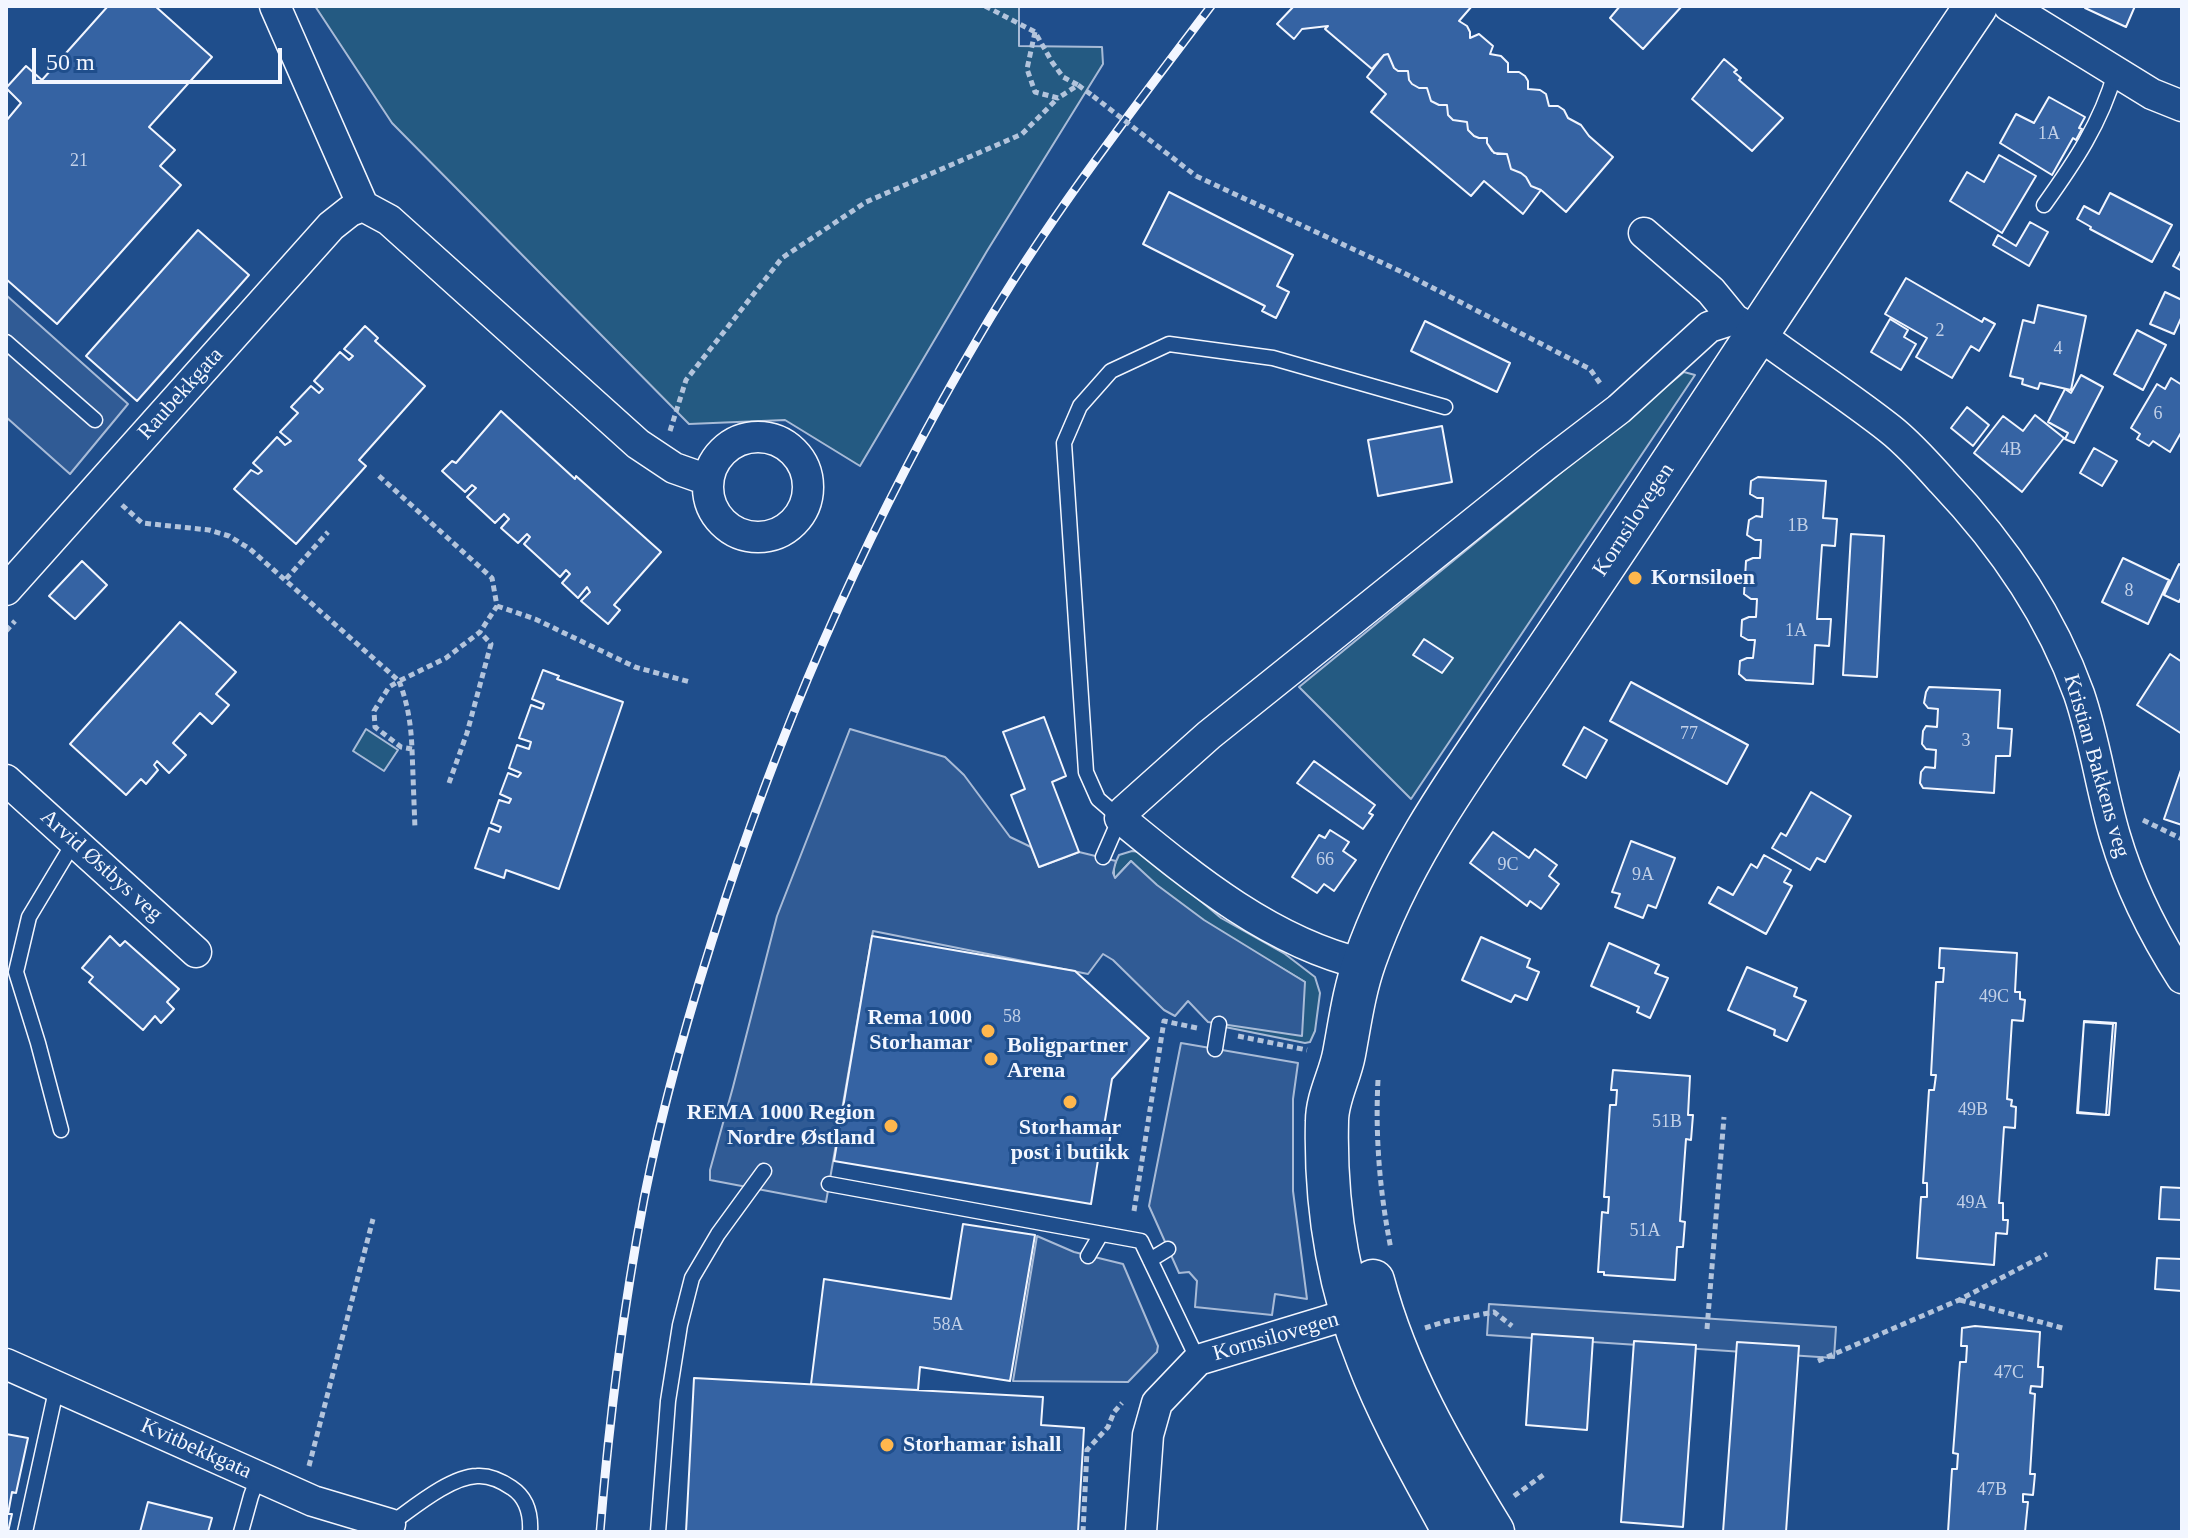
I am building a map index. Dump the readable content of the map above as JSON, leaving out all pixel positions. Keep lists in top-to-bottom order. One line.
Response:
{"streets":{"main road":["Kornsilovegen"],"street":["Raubekkgata","Kristian Bakkens veg","Arvid Østbys veg","Kvitbekkgata"]},"crossings":[["Kornsilovegen","Kristian Bakkens veg"]],"places":["Kornsiloen","Rema 1000 Storhamar","Boligpartner Arena","Storhamar post i butikk","REMA 1000 Region Nordre Østland","Storhamar ishall"],"house_numbers":["1A","21","2","4","6","4B","1B","8","1A","77","3","66","9C","9A","49C","58","49B","51B","49A","51A","58A","47C","47B"],"scale_bar":"50 m"}
